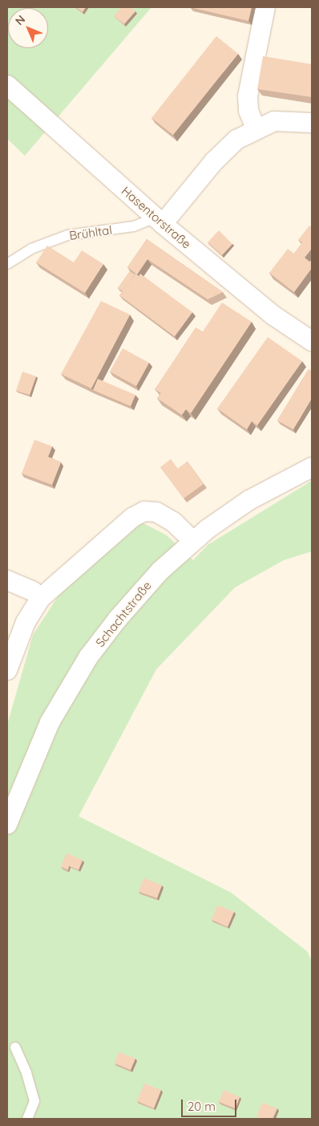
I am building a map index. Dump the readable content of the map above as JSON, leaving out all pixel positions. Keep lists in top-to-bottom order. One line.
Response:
{"streets":{"street":["Hasentorstraße","Schachtstraße"],"lane":["Brühltal"]},"crossings":[["Hasentorstraße","Brühltal"]],"scale_bar":"20 m","north":"top left"}
